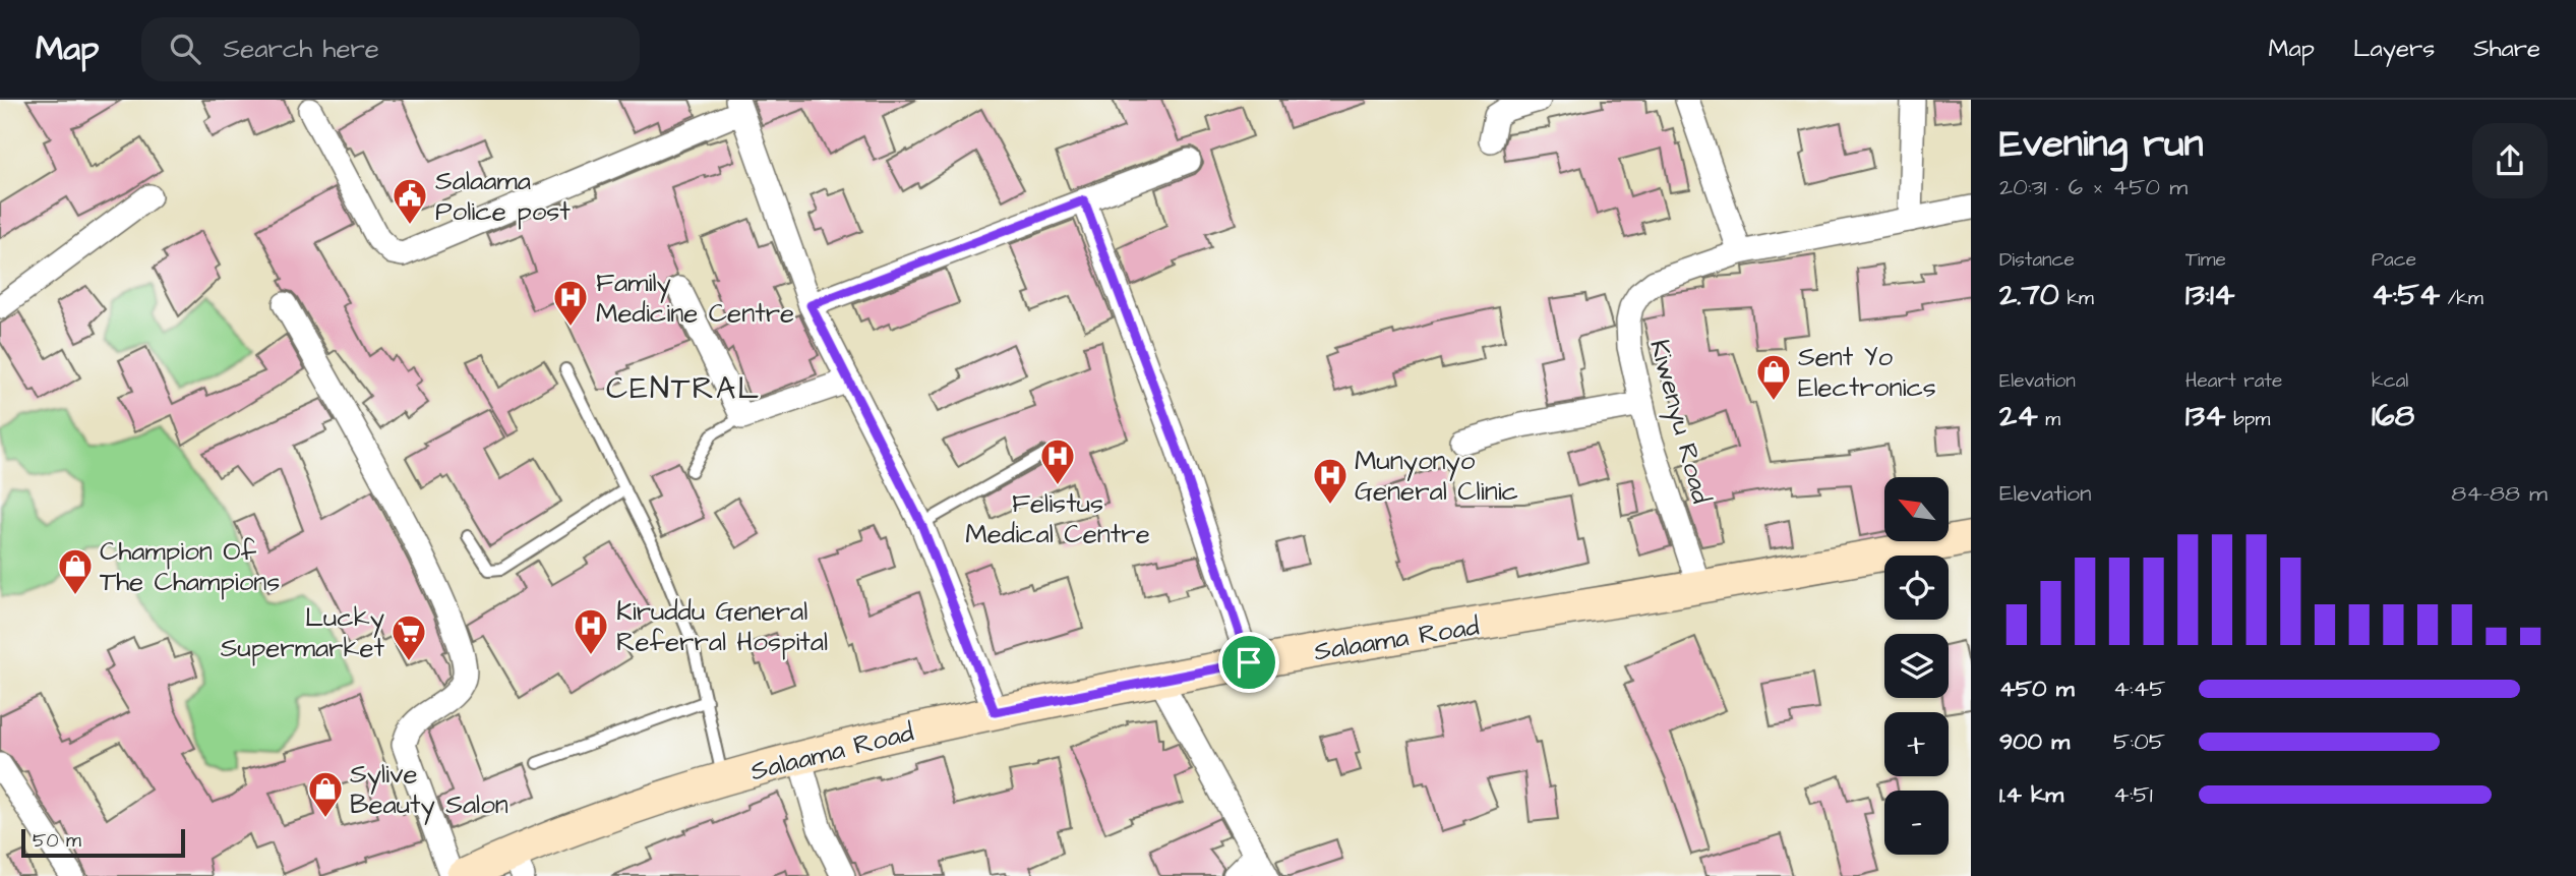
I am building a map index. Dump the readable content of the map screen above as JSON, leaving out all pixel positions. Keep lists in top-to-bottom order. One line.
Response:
{"streets":{"main road":["Salaama Road"],"street":["Kiwenyu Road"]},"crossings":[["Kiwenyu Road","Salaama Road"]],"districts":["CENTRAL"],"places":{"public building":["Salaama Police post"],"hospital":["Family Medicine Centre","Felistus Medical Centre","Munyonyo General Clinic","Kiruddu General Referral Hospital"],"shop":["Sent Yo Electronics","Champion Of The Champions","Sylive Beauty Salon"],"supermarket":["Lucky Supermarket"]},"scale_bar":"50 m","north":"top left","page":{"header":"Map","search":"Search here","nav":["Map","Layers","Share"],"heading":["Evening run","20:31 · 6 × 450 m"],"stats":[["Distance","2.70 km"],["Time","13:14"],["Pace","4:54 /km"],["Elevation","24 m"],["Heart rate","134 bpm"],["kcal","168"]],"chart":["Elevation","84–88 m"],"map_buttons":["+","−"],"list":[{"name":"450 m","note":"4:45"},{"name":"900 m","note":"5:05"},{"name":"1.4 km","note":"4:51"}],"scale":"50 m"}}
